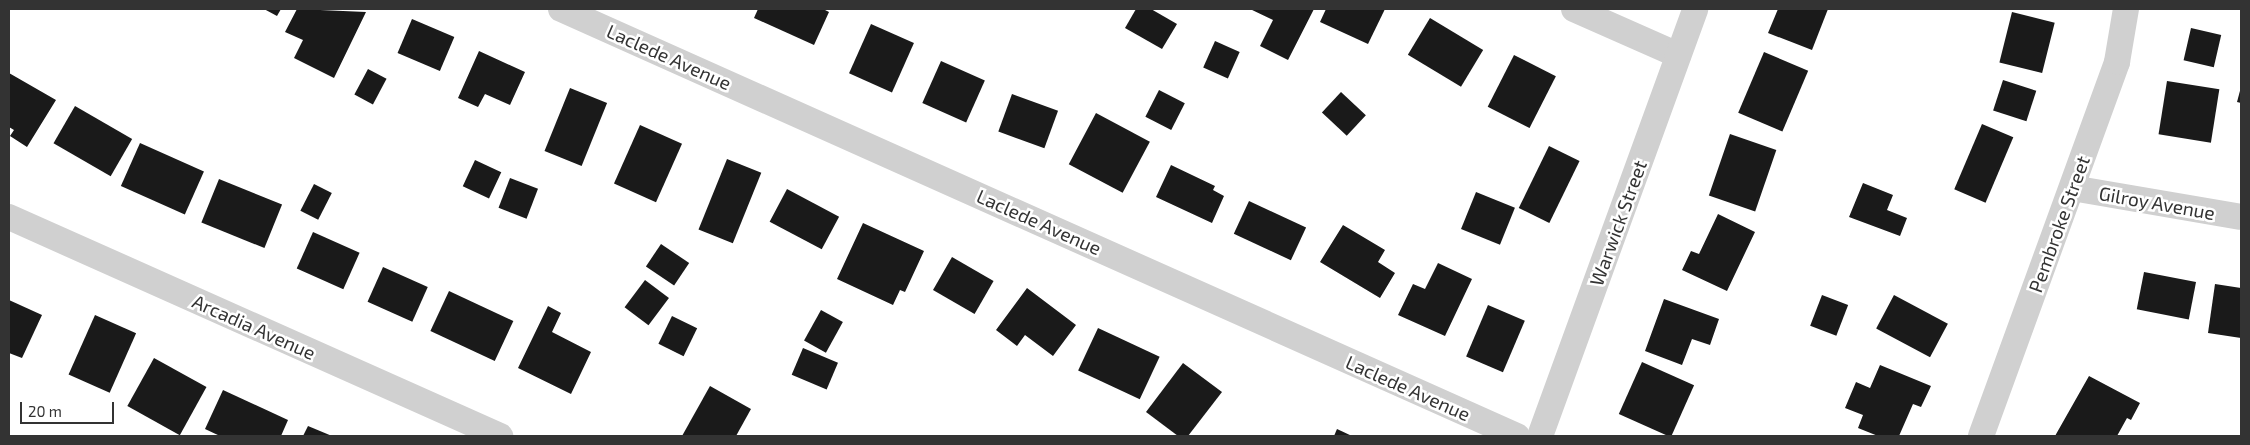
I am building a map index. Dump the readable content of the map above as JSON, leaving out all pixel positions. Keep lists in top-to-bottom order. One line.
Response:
{"streets":{"street":["Laclede Avenue","Gilroy Avenue","Warwick Street","Pembroke Street","Arcadia Avenue"]},"crossings":[["Gilroy Avenue","Pembroke Street"]],"scale_bar":"20 m"}
